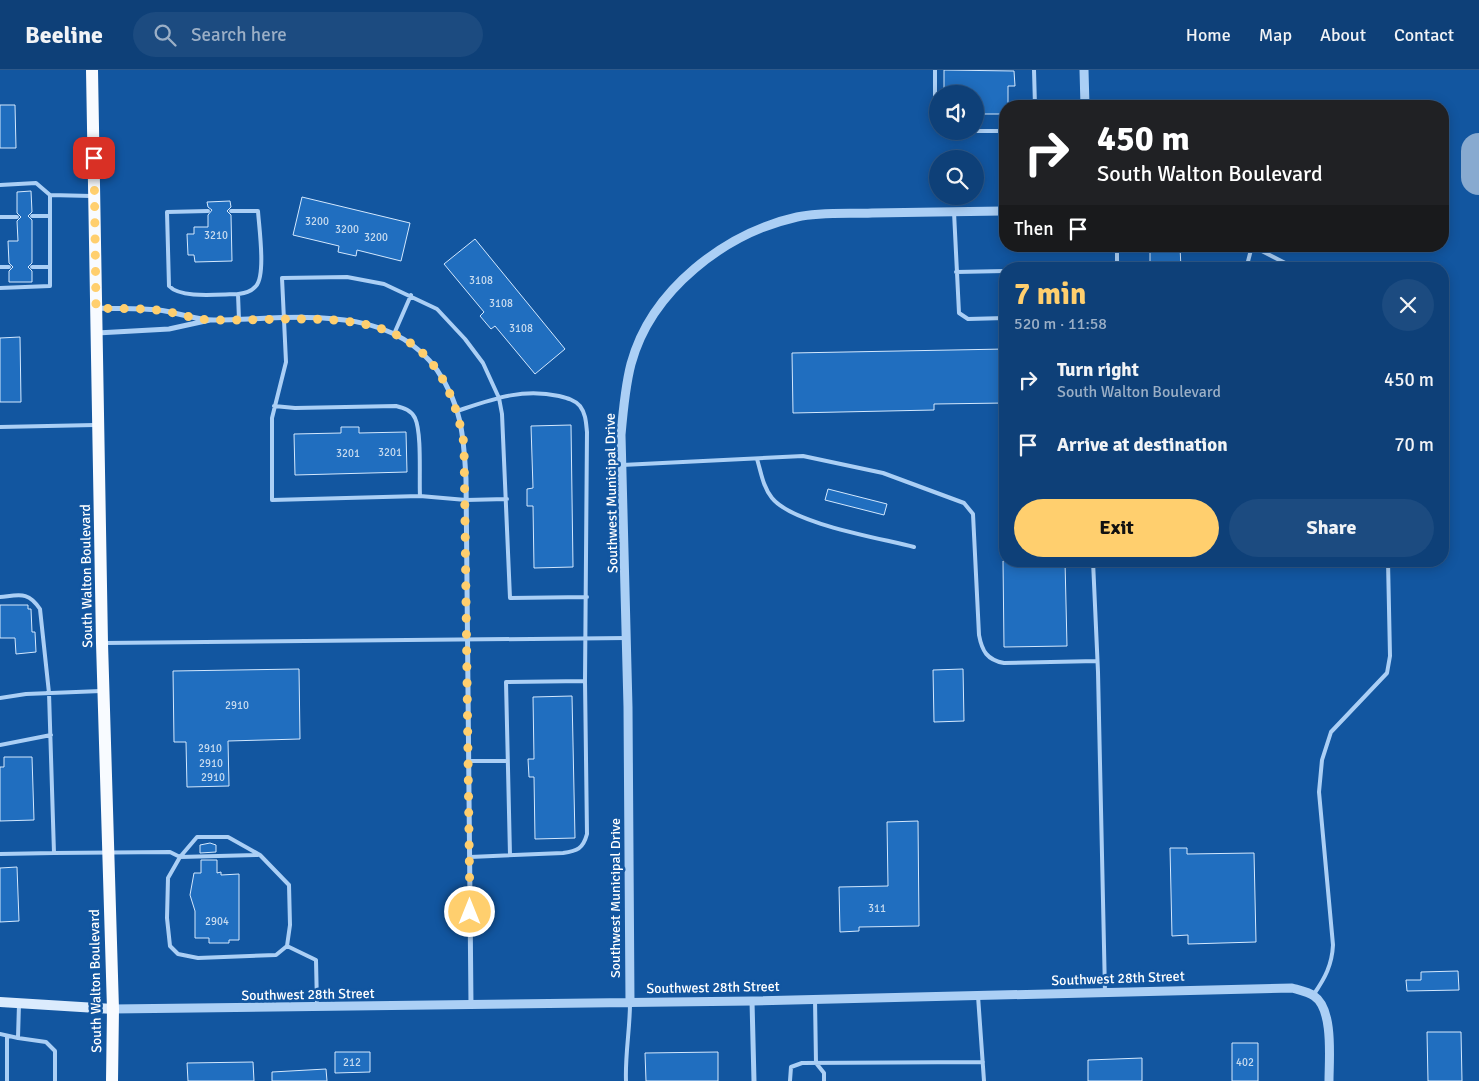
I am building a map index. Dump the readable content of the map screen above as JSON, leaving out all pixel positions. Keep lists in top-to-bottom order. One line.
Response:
{"streets":{"main road":["South Walton Boulevard"],"street":["Southwest Municipal Drive","Southwest 28th Street"]},"crossings":[["Southwest Municipal Drive","Southwest 28th Street"],["South Walton Boulevard","Southwest 28th Street"]],"house_numbers":["3200","3200","3210","3200","3108","3108","3108","3201","3201","2910","2910","2910","2910","311","2904","212","402"],"page":{"header":"Beeline","search":"Search here","nav":["Home","Map","About","Contact"],"turn":["450 m","South Walton Boulevard"],"then":"Then","heading":["7 min","520 m · 11:58"],"list":[{"name":"Turn right","note":"South Walton Boulevard","value":"450 m"},{"name":"Arrive at destination","value":"70 m"}],"buttons":["Exit","Share"]}}
